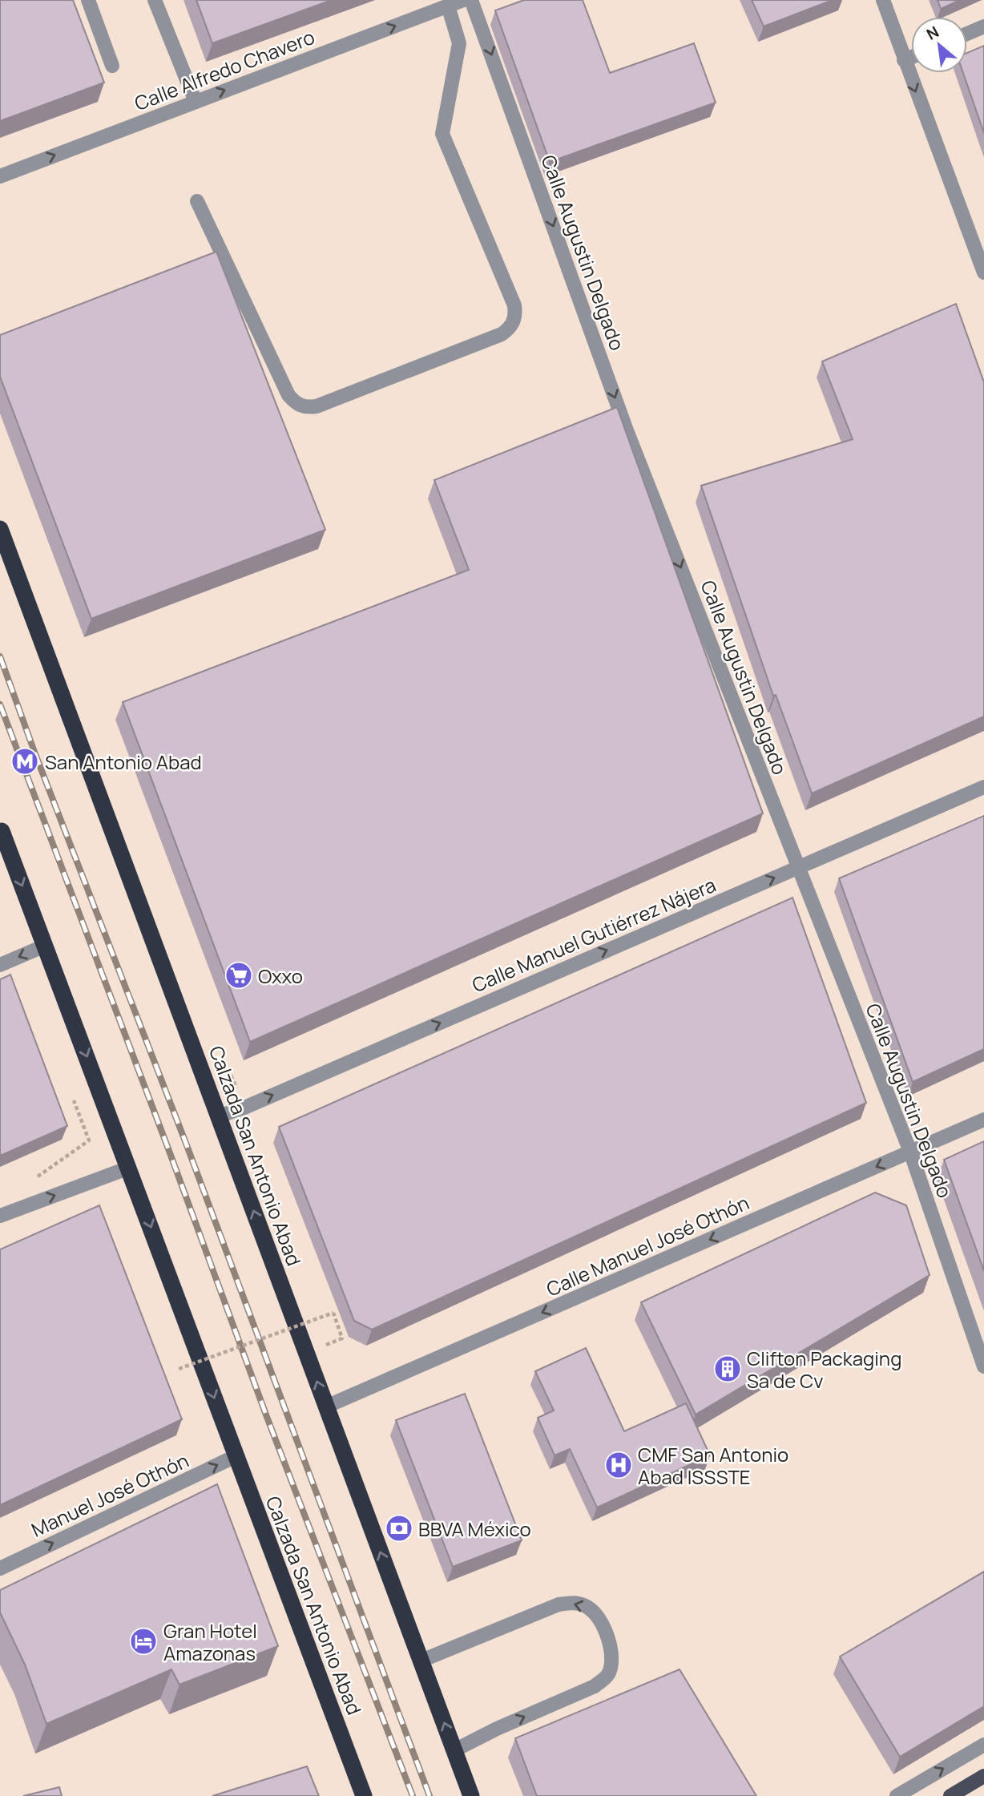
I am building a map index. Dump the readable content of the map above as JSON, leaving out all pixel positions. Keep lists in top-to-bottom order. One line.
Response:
{"streets":{"highway":["Calzada San Antonio Abad"],"street":["Calle Alfredo Chavero","Calle Augustin Delgado","Calle Manuel Gutiérrez Nájera","Calle Manuel José Othón","Manuel José Othón"]},"crossings":[["Calle Augustin Delgado","Calle Manuel Gutiérrez Nájera"],["Calle Augustin Delgado","Calle Manuel José Othón"],["Calle Manuel Gutiérrez Nájera","Calzada San Antonio Abad"],["Calzada San Antonio Abad","Calle Manuel José Othón"],["Calzada San Antonio Abad","Manuel José Othón"]],"one_way":["Calle Alfredo Chavero","Calle Augustin Delgado","Calle Manuel Gutiérrez Nájera","Calle Manuel José Othón","Manuel José Othón"],"places":{"metro station":["San Antonio Abad"],"supermarket":["Oxxo"],"building":["Clifton Packaging Sa de Cv"],"hospital":["CMF San Antonio Abad ISSSTE"],"bank":["BBVA México"],"hotel":["Gran Hotel Amazonas"]},"north":"top left"}
